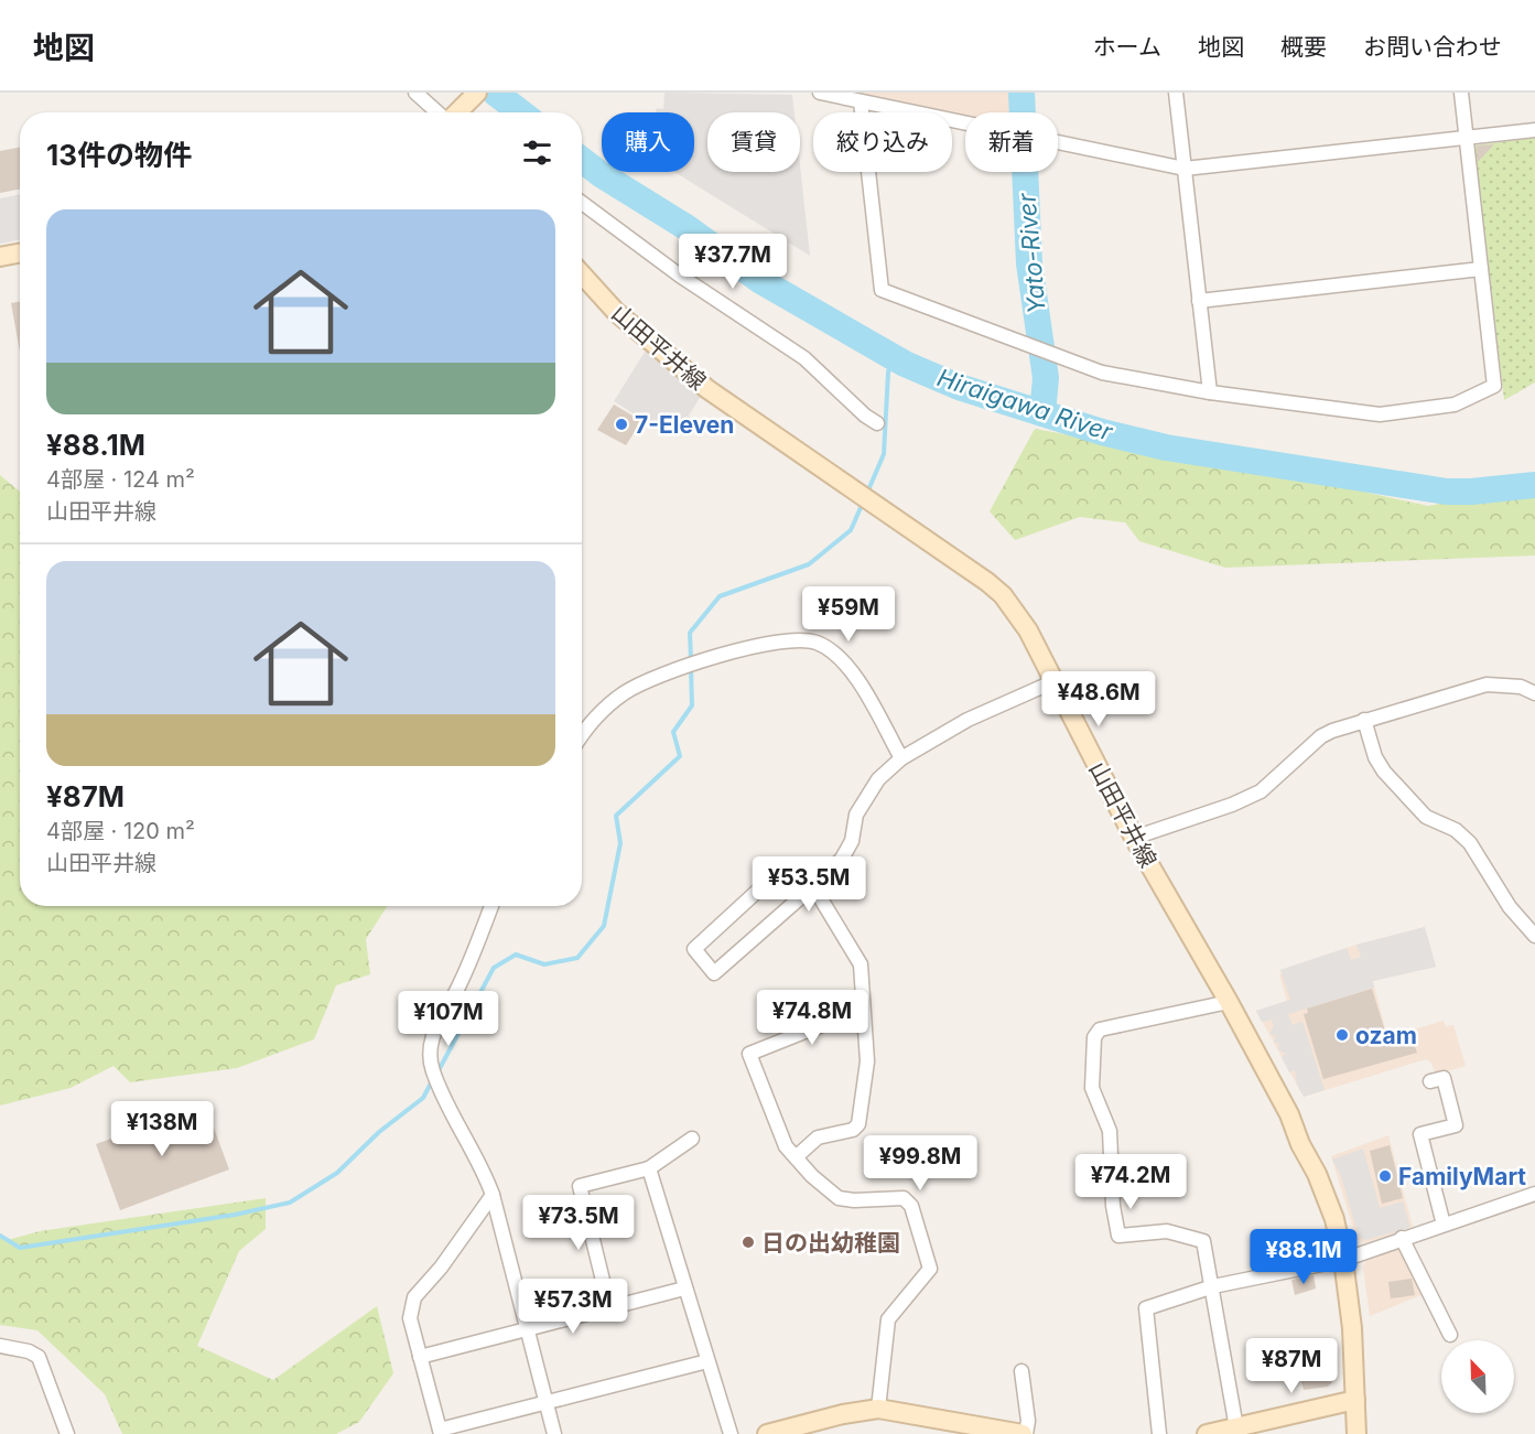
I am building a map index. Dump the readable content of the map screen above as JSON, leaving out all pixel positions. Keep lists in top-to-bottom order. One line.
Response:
{"streets":{"main road":["山田平井線"]},"water":["Yato-River","Hiraigawa River"],"places":["7-Eleven","ozam","FamilyMart","日の出幼稚園"],"north":"top left","page":{"header":"地図","nav":["ホーム","地図","概要","お問い合わせ"],"chip":["購入","賃貸","絞り込み","新着"],"heading":"13件の物件","list":[{"name":"¥88.1M","note":"4部屋 · 124 m² · 山田平井線"},{"name":"¥87M","note":"4部屋 · 120 m² · 山田平井線"}],"price":["¥37.7M","¥59M","¥48.6M","¥53.5M","¥74.8M","¥107M","¥138M","¥99.8M","¥74.2M","¥73.5M","¥88.1M","¥57.3M","¥87M"]}}
